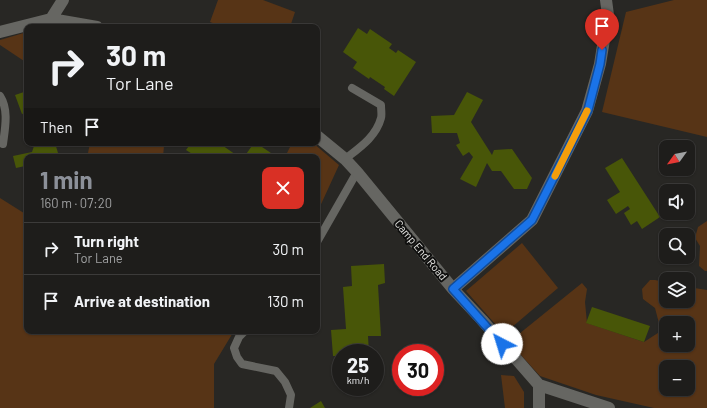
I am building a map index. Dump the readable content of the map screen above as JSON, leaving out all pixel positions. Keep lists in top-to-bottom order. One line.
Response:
{"streets":{"street":["Camp End Road"]},"north":"bottom left","page":{"turn":["30 m","Tor Lane"],"then":"Then","map_buttons":["+","−"],"heading":["1 min","160 m · 07:20"],"list":[{"name":"Turn right","note":"Tor Lane","value":"30 m"},{"name":"Arrive at destination","value":"130 m"}],"speed":"25 km/h","limit":"30"}}
